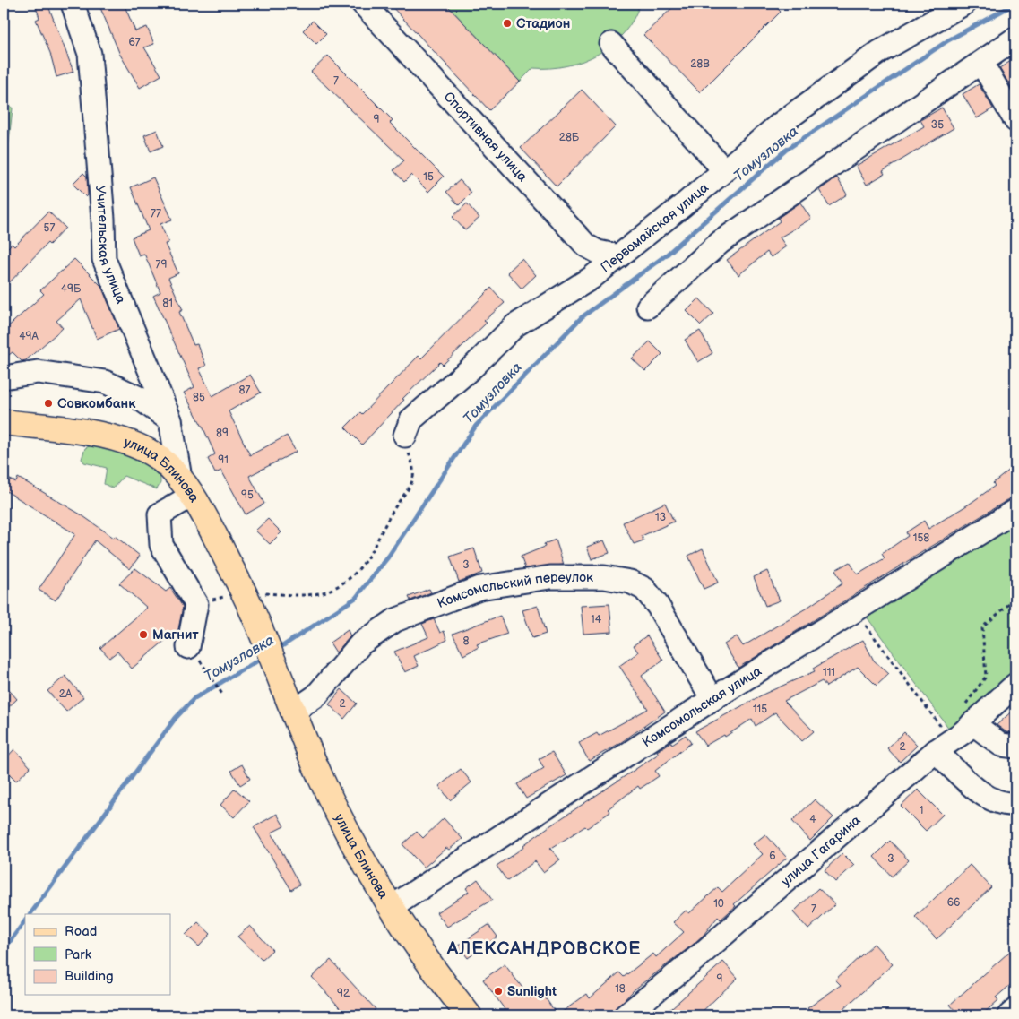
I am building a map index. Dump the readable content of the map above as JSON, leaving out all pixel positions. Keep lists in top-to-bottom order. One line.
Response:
{"streets":{"main road":["улица Блинова"],"street":["Спортивная улица","Первомайская улица","Учительская улица","Комсомольский переулок","Комсомольская улица","улица Гагарина"]},"crossings":[["Спортивная улица","Первомайская улица"],["Учительская улица","улица Блинова"],["улица Блинова","Комсомольский переулок"],["улица Блинова","Комсомольская улица"],["Комсомольский переулок","Комсомольская улица"]],"districts":["АЛЕКСАНДРОВСКОЕ"],"water":["Томузловка"],"places":["Стадион","Совкомбанк","Магнит","Sunlight"],"house_numbers":["67","28В","7","9","35","28Б","15","77","57","79","49Б","81","49А","87","85","89","91","95","13","158","3","14","8","111","2А","2","115","2","1","4","6","3","66","10","7","9","18","92"],"legend":["Road","Park","Building"]}
